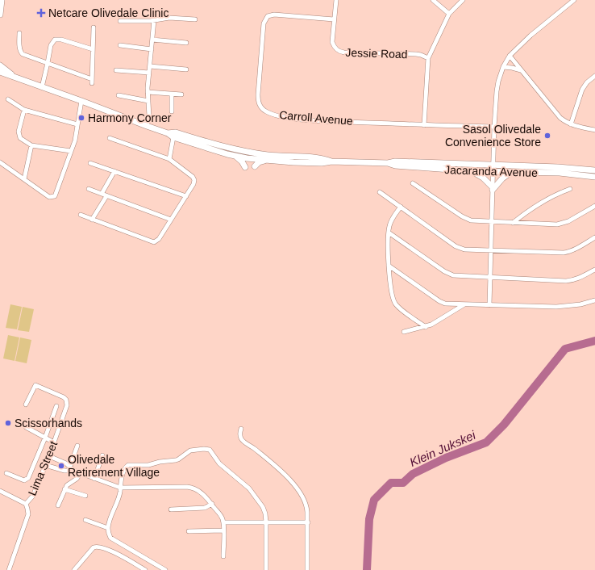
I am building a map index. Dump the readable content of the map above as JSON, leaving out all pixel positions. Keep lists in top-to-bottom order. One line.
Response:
{"streets":{"street":["Jessie Road","Carroll Avenue","Jacaranda Avenue","Lima Street"]},"crossings":[["Jessie Road","Carroll Avenue"]],"water":["Klein Jukskei"],"places":{"health":["Netcare Olivedale Clinic"],"other":["Harmony Corner","Sasol Olivedale Convenience Store","Scissorhands","Olivedale Retirement Village"]}}
